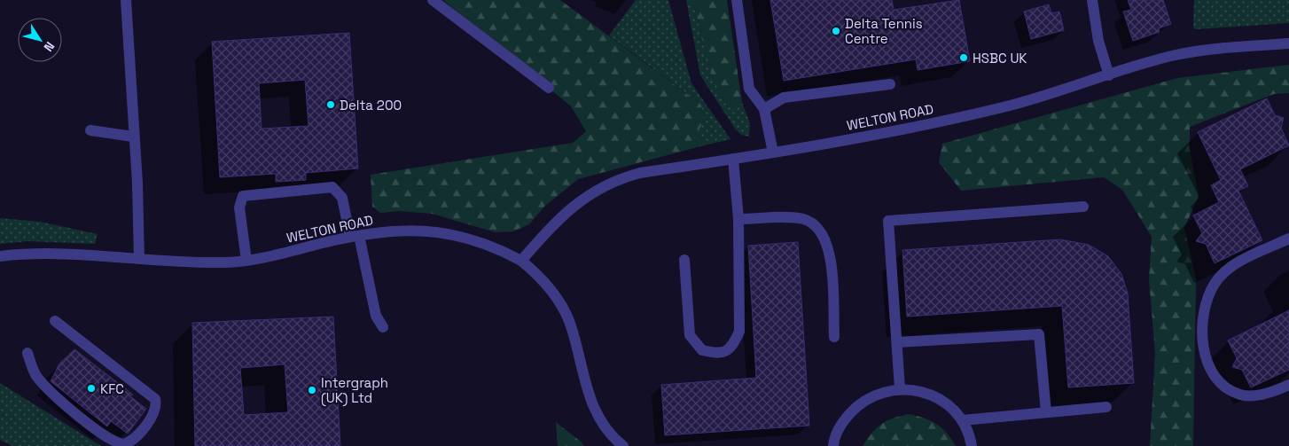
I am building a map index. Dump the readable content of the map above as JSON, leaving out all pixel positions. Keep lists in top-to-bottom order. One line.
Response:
{"streets":{"street":["WELTON ROAD"]},"places":["Delta Tennis Centre","HSBC UK","Delta 200","KFC","Intergraph (UK) Ltd"],"north":"bottom right"}
